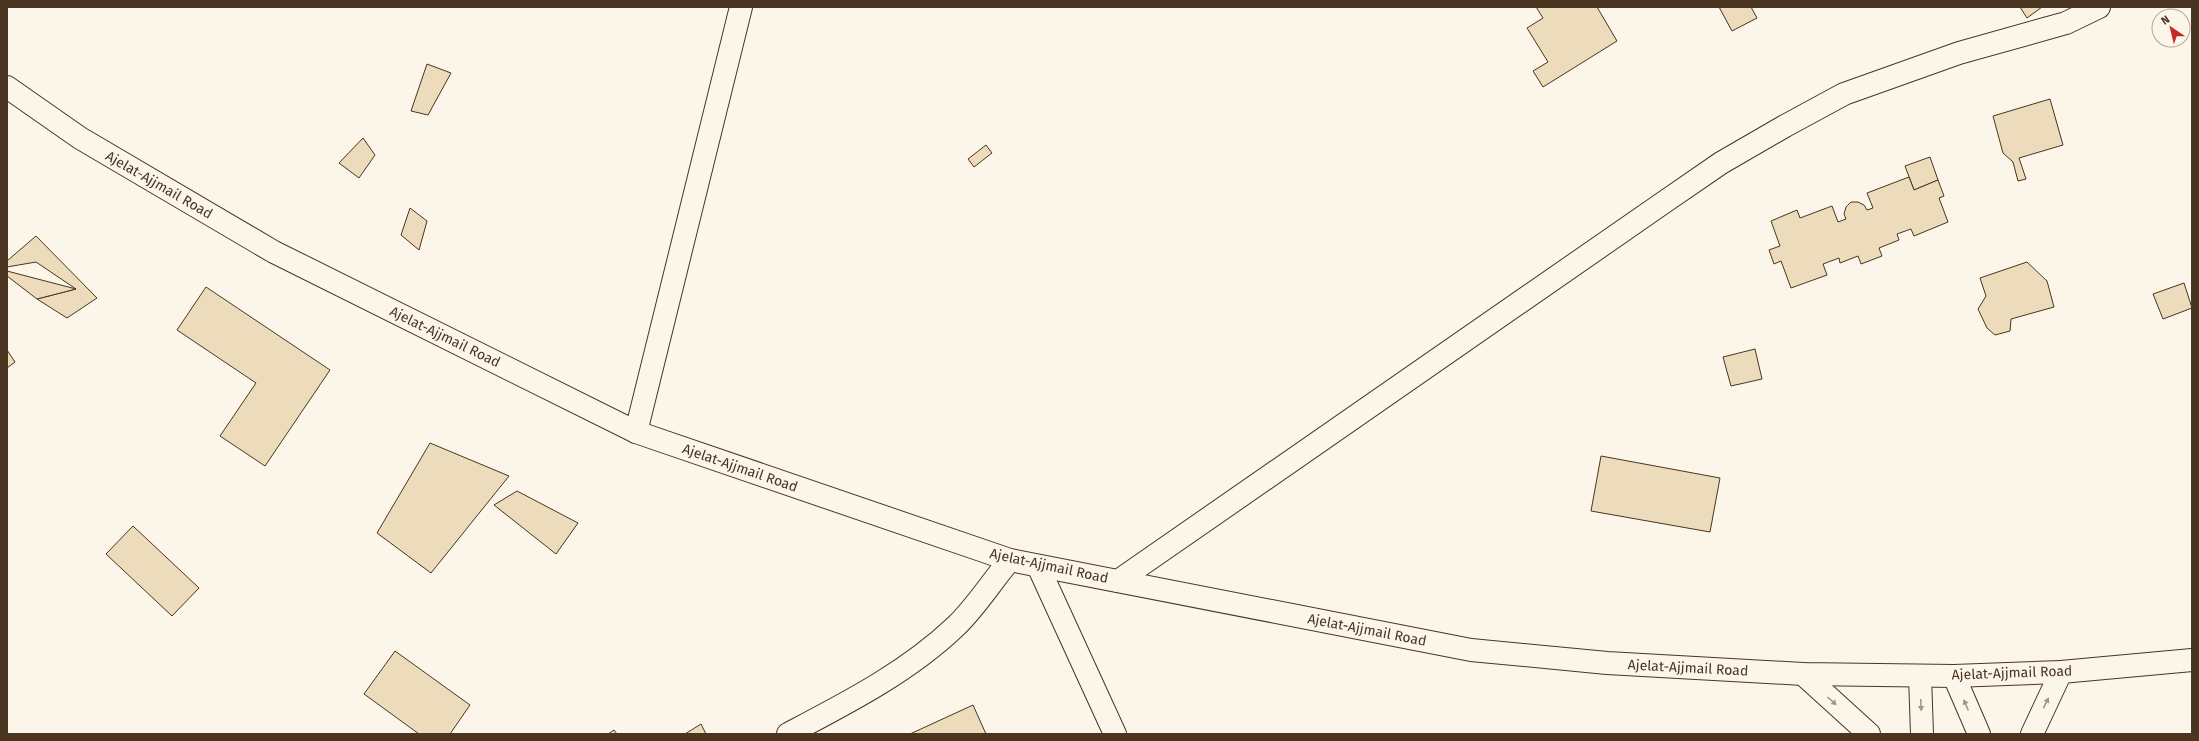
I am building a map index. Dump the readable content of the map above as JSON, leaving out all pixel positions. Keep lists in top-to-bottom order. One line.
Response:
{"streets":{"main road":["Ajelat-Ajjmail Road"]},"north":"top left"}
